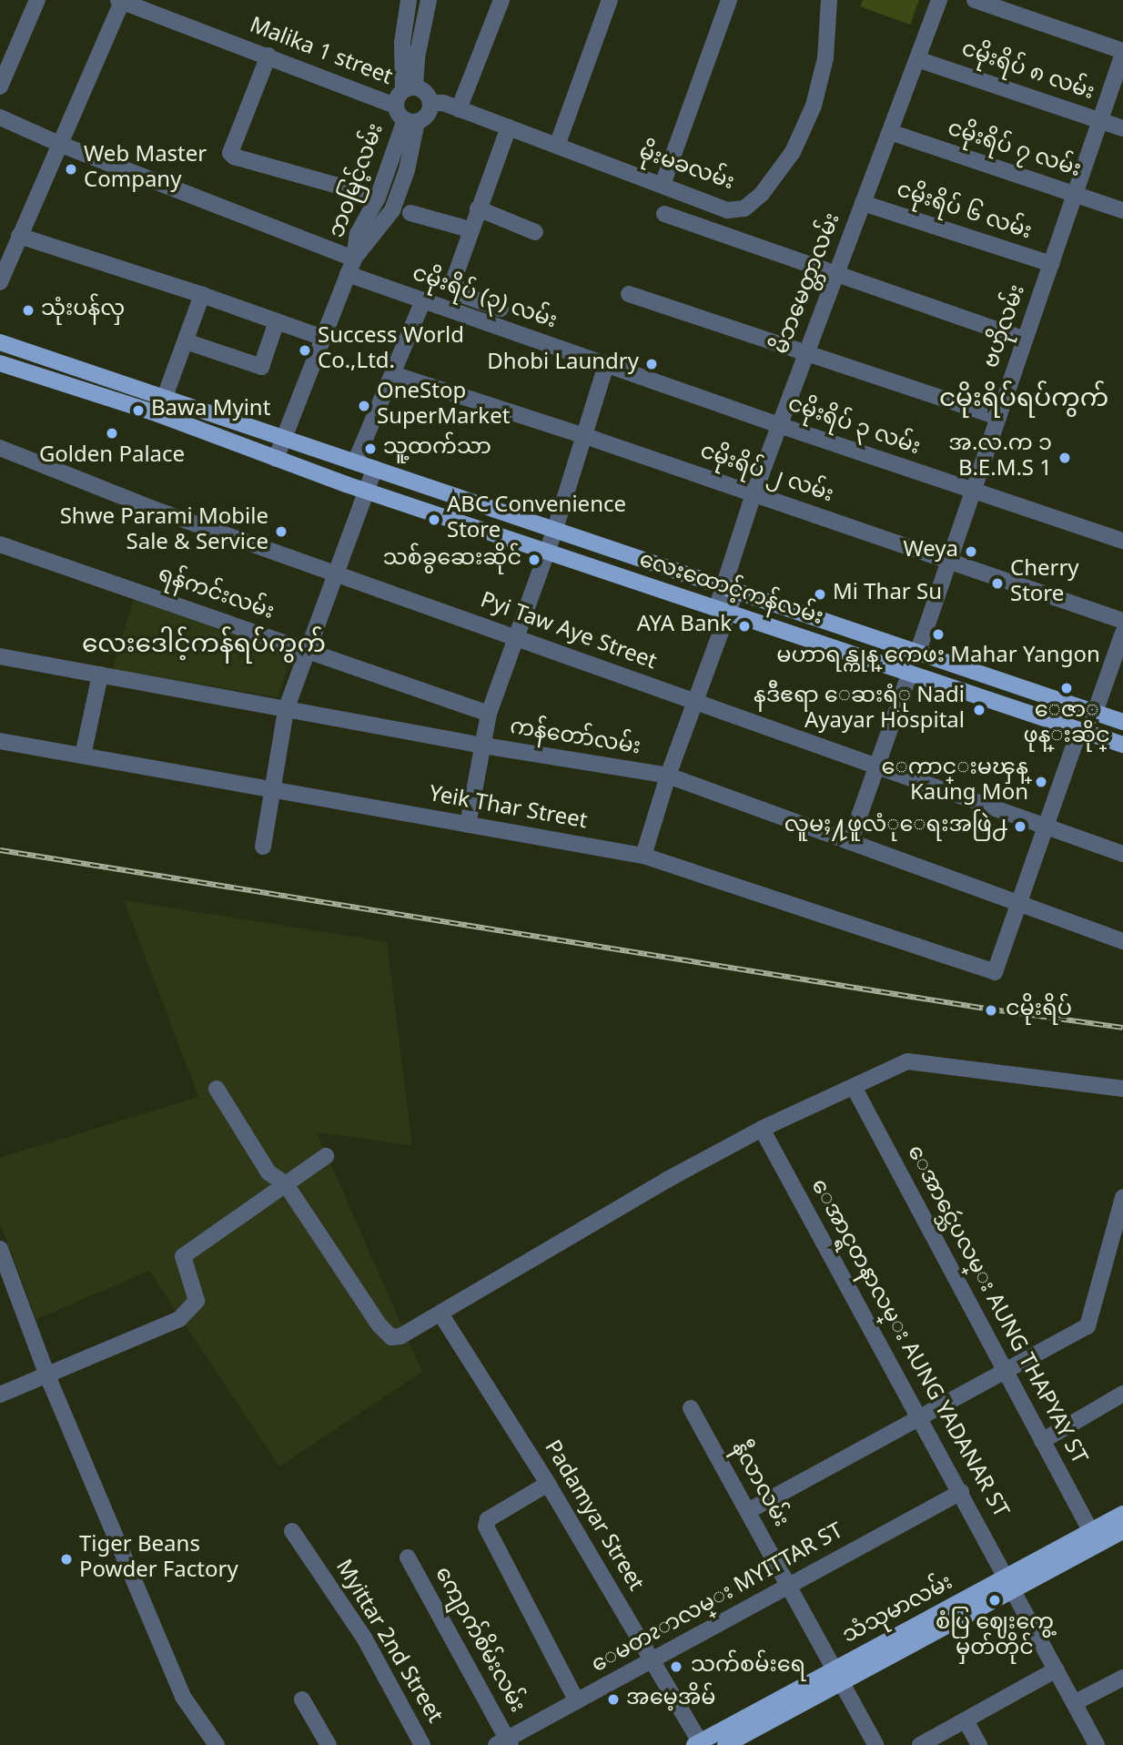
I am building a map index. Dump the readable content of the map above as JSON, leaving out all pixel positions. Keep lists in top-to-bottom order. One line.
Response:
{"streets":{"main road":["လေးထောင့်ကန်လမ်း","သံသုမာလမ်း"],"street":["Malika 1 street","ငမိုးရိပ် ၈ လမ်း","ငမိုးရိပ် ၇ လမ်း","မိုးမခလမ်း","ဘ၀မြင့်လမ်း","ငမိုးရိပ် ၆ လမ်း","မိဘမေတ္တာလမ်း","ငမိုးရိပ် (၃) လမ်း","ဗဟိုလမ်း","ငမိုးရိပ် ၃ လမ်း","ငမိုးရိပ် ၂ လမ်း","ရန်ကင်းလမ်း","Pyi Taw Aye Street","ကန်တော်လမ်း","Yeik Thar Street","ေအာင္သေဴပလမ္း AUNG THAPYAY ST","ေအာင္ရတနာလမ္း AUNG YADANAR ST","နီလာလမ်း","Padamyar Street","ေမတၩာလမ္း MYITTAR ST","ကျောက်စိမ်းလမ်း","Myittar 2nd Street"]},"crossings":[["Malika 1 street","မိုးမခလမ်း"],["Malika 1 street","ဘ၀မြင့်လမ်း"],["ငမိုးရိပ် ၈ လမ်း","မိဘမေတ္တာလမ်း"],["ငမိုးရိပ် ၈ လမ်း","ဗဟိုလမ်း"],["ငမိုးရိပ် ၇ လမ်း","မိဘမေတ္တာလမ်း"],["ငမိုးရိပ် ၇ လမ်း","ဗဟိုလမ်း"],["မိုးမခလမ်း","ဘ၀မြင့်လမ်း"],["ငမိုးရိပ် ၆ လမ်း","မိဘမေတ္တာလမ်း"],["ငမိုးရိပ် ၆ လမ်း","ဗဟိုလမ်း"],["မိဘမေတ္တာလမ်း","ငမိုးရိပ် ၃ လမ်း"],["မိဘမေတ္တာလမ်း","ငမိုးရိပ် ၂ လမ်း"],["မိဘမေတ္တာလမ်း","လေးထောင့်ကန်လမ်း"],["မိဘမေတ္တာလမ်း","Pyi Taw Aye Street"],["မိဘမေတ္တာလမ်း","ကန်တော်လမ်း"],["မိဘမေတ္တာလမ်း","Yeik Thar Street"],["ငမိုးရိပ် (၃) လမ်း","ငမိုးရိပ် ၃ လမ်း"],["ဗဟိုလမ်း","ငမိုးရိပ် ၃ လမ်း"],["ဗဟိုလမ်း","ငမိုးရိပ် ၂ လမ်း"],["ဗဟိုလမ်း","လေးထောင့်ကန်လမ်း"],["ကန်တော်လမ်း","Yeik Thar Street"],["ေအာင္သေဴပလမ္း AUNG THAPYAY ST","သံသုမာလမ်း"],["ေအာင္ရတနာလမ္း AUNG YADANAR ST","ေမတၩာလမ္း MYITTAR ST"],["ေအာင္ရတနာလမ္း AUNG YADANAR ST","သံသုမာလမ်း"],["နီလာလမ်း","ေမတၩာလမ္း MYITTAR ST"],["နီလာလမ်း","သံသုမာလမ်း"],["Padamyar Street","ေမတၩာလမ္း MYITTAR ST"],["Padamyar Street","သံသုမာလမ်း"],["ေမတၩာလမ္း MYITTAR ST","ကျောက်စိမ်းလမ်း"]],"districts":["ငမိုးရိပ်ရပ်ကွက်","လေးဒေါင့်ကန်ရပ်ကွက်"],"places":["Web Master Company","သုံးပန်လှ","Success World Co.,Ltd.","Dhobi Laundry","OneStop SuperMarket","Bawa Myint","Golden Palace","သူ့ထက်သာ","အ.လ.က ၁ B.E.M.S 1","ABC Convenience Store","Shwe Parami Mobile Sale & Service","Weya","သစ်ခွဆေးဆိုင်","Cherry Store","Mi Thar Su","AYA Bank","မဟာရန္ကုန္ ကေဖး Mahar Yangon","ေဇာ္ ဖုန္းဆိုင္","နဒီဧရာ ေဆးရံု Nadi Ayayar Hospital","ေကာင္းမၾန္ Kaung Mon","လူမႈ႔ဖူလံုေရးအဖြဲ႕","ငမိုးရိပ်","Tiger Beans Powder Factory","စံပြ ဈေးကွေ့ မှတ်တိုင်","သက်စမ်းရေ","အမေ့အိမ်"]}
